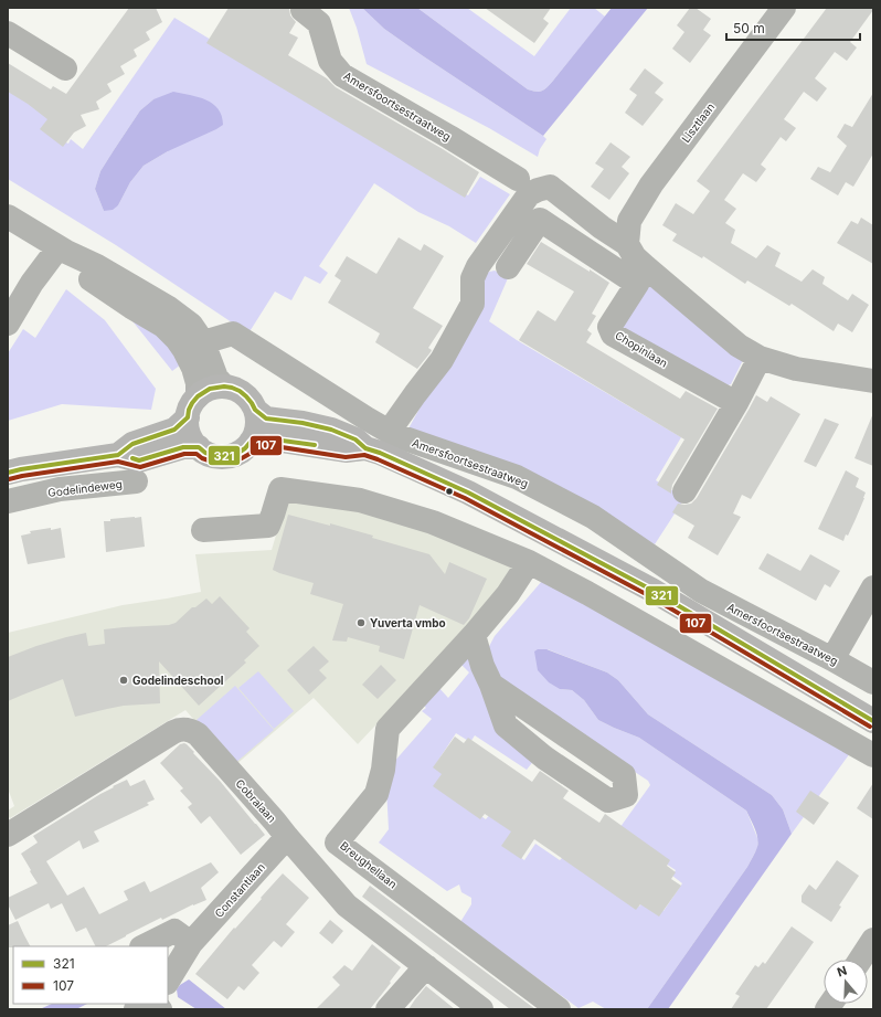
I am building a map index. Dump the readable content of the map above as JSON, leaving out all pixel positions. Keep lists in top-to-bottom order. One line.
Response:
{"streets":{"street":["Amersfoortsestraatweg","Lisztlaan","Chopinlaan","Godelindeweg","Cobralaan","Breughellaan","Constantlaan"]},"crossings":[["Cobralaan","Constantlaan"]],"places":["Yuverta vmbo","Godelindeschool"],"lines":["transit line 321","transit line 107"],"legend":["321","107"],"scale_bar":"50 m","north":"top"}
